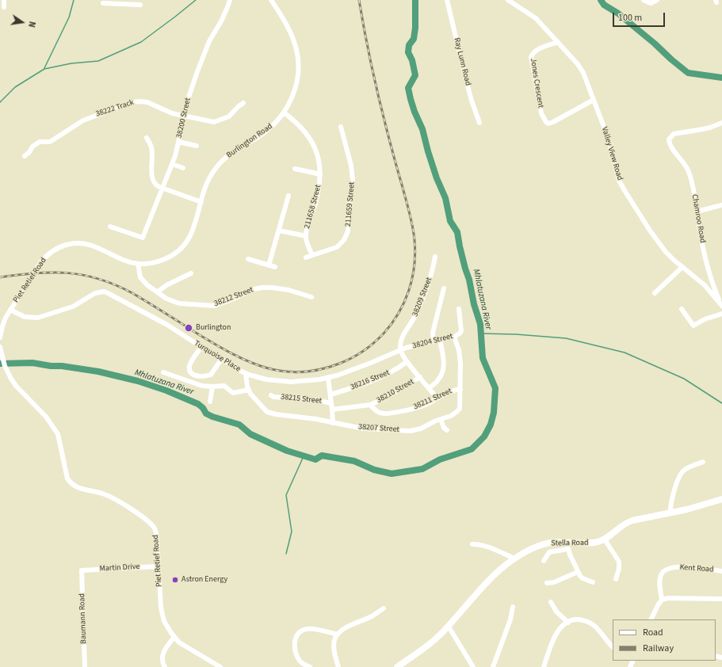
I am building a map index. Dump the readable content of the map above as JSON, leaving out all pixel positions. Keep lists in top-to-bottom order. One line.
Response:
{"streets":{"main road":["Stella Road"],"street":["Ray Lunn Road","Jones Crescent","38222 Track","38200 Street","Burlington Road","Valley View Road","211659 Street","211658 Street","Chamroo Road","Piet Retief Road","38212 Street","38209 Street","38204 Street","Turquoise Place","38216 Street","38210 Street","38215 Street","38211 Street","38207 Street","Martin Drive","Kent Road","Baumann Road"]},"crossings":[["Jones Crescent","Valley View Road"],["38222 Track","38200 Street"],["Burlington Road","211658 Street"],["Burlington Road","Piet Retief Road"],["Burlington Road","38212 Street"],["Valley View Road","Chamroo Road"],["211659 Street","211658 Street"],["Piet Retief Road","Turquoise Place"],["Piet Retief Road","Martin Drive"],["38209 Street","38204 Street"],["38209 Street","Turquoise Place"],["38204 Street","Turquoise Place"],["38204 Street","38207 Street"],["Turquoise Place","38207 Street"],["38210 Street","38211 Street"],["38211 Street","38207 Street"],["Martin Drive","Baumann Road"]],"water":["Mhlatuzana River"],"places":["Burlington","Astron Energy"],"legend":["Road","Railway"],"scale_bar":"100 m","north":"right"}
